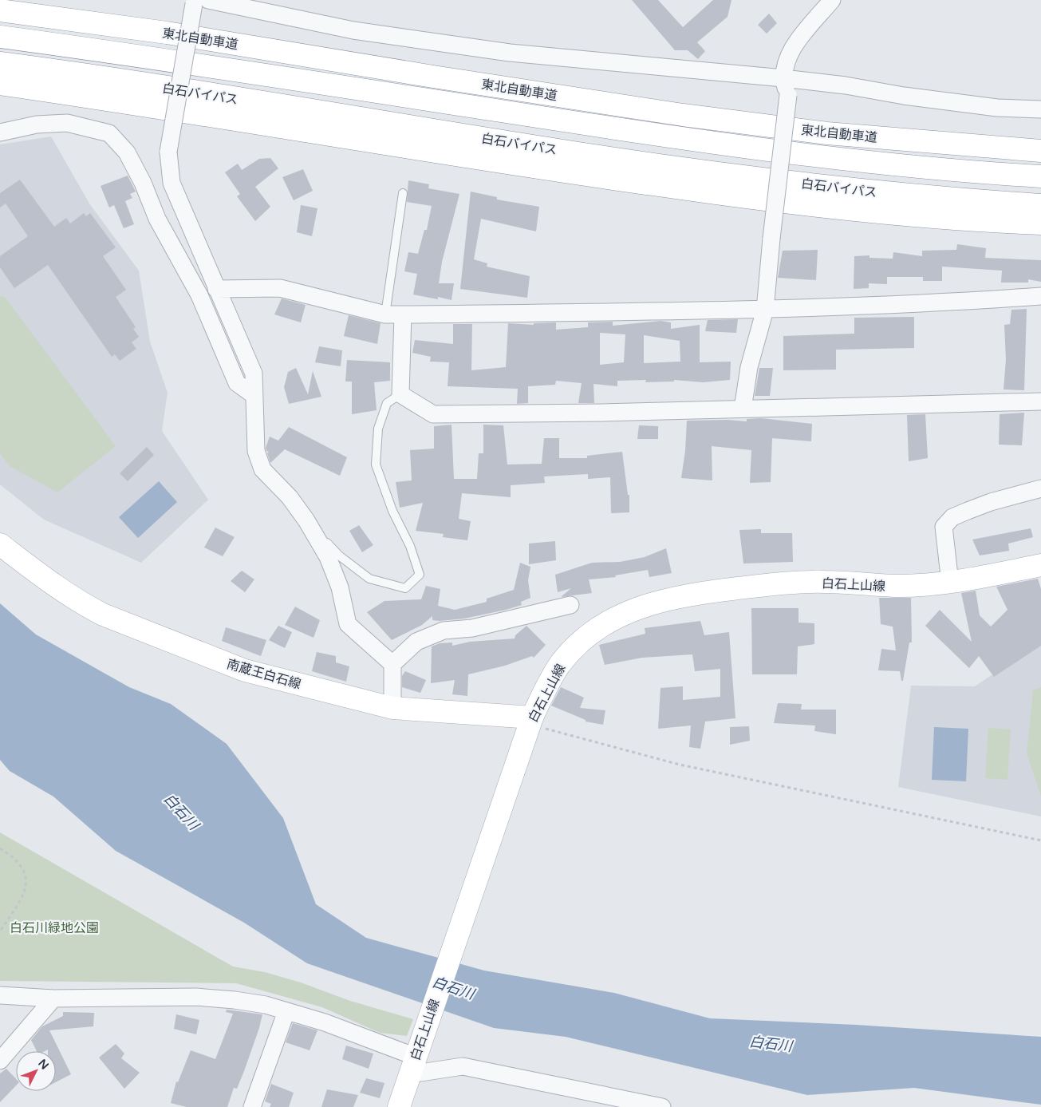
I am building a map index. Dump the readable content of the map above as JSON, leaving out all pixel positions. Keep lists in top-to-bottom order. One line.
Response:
{"streets":{"main road":["東北自動車道","白石バイパス","白石上山線","南蔵王白石線"]},"crossings":[["白石上山線","南蔵王白石線"]],"water":["白石川"],"parks":["白石川緑地公園"],"north":"top right"}
